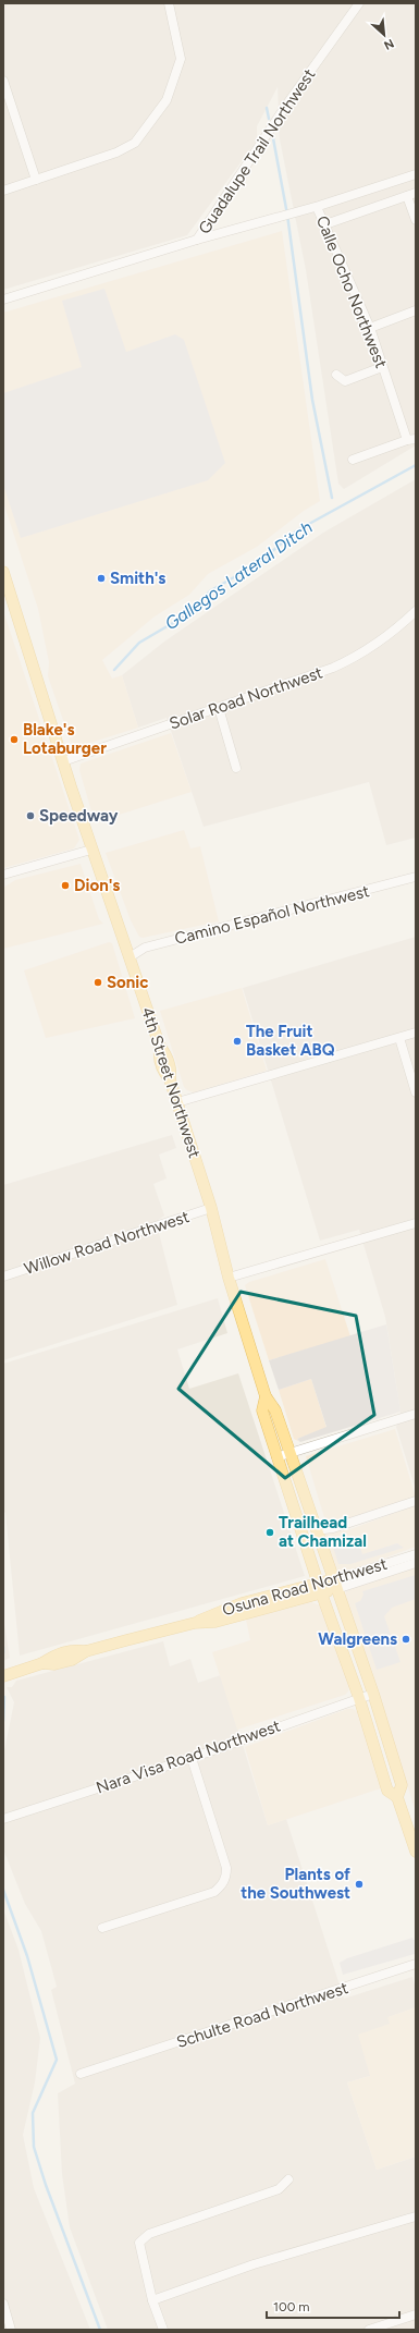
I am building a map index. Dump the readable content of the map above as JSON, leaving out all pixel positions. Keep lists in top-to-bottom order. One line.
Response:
{"streets":{"main road":["4th Street Northwest","Osuna Road Northwest"],"street":["Guadalupe Trail Northwest","Calle Ocho Northwest","Solar Road Northwest","Camino Español Northwest","Willow Road Northwest","Nara Visa Road Northwest","Schulte Road Northwest"]},"crossings":[["Solar Road Northwest","4th Street Northwest"],["Camino Español Northwest","4th Street Northwest"],["4th Street Northwest","Willow Road Northwest"],["4th Street Northwest","Osuna Road Northwest"],["4th Street Northwest","Nara Visa Road Northwest"]],"water":["Gallegos Lateral Ditch"],"places":["Smith's","Blake's Lotaburger","Speedway","Dion's","Sonic","The Fruit Basket ABQ","Trailhead at Chamizal","Walgreens","Plants of the Southwest"],"scale_bar":"100 m","north":"bottom right"}
